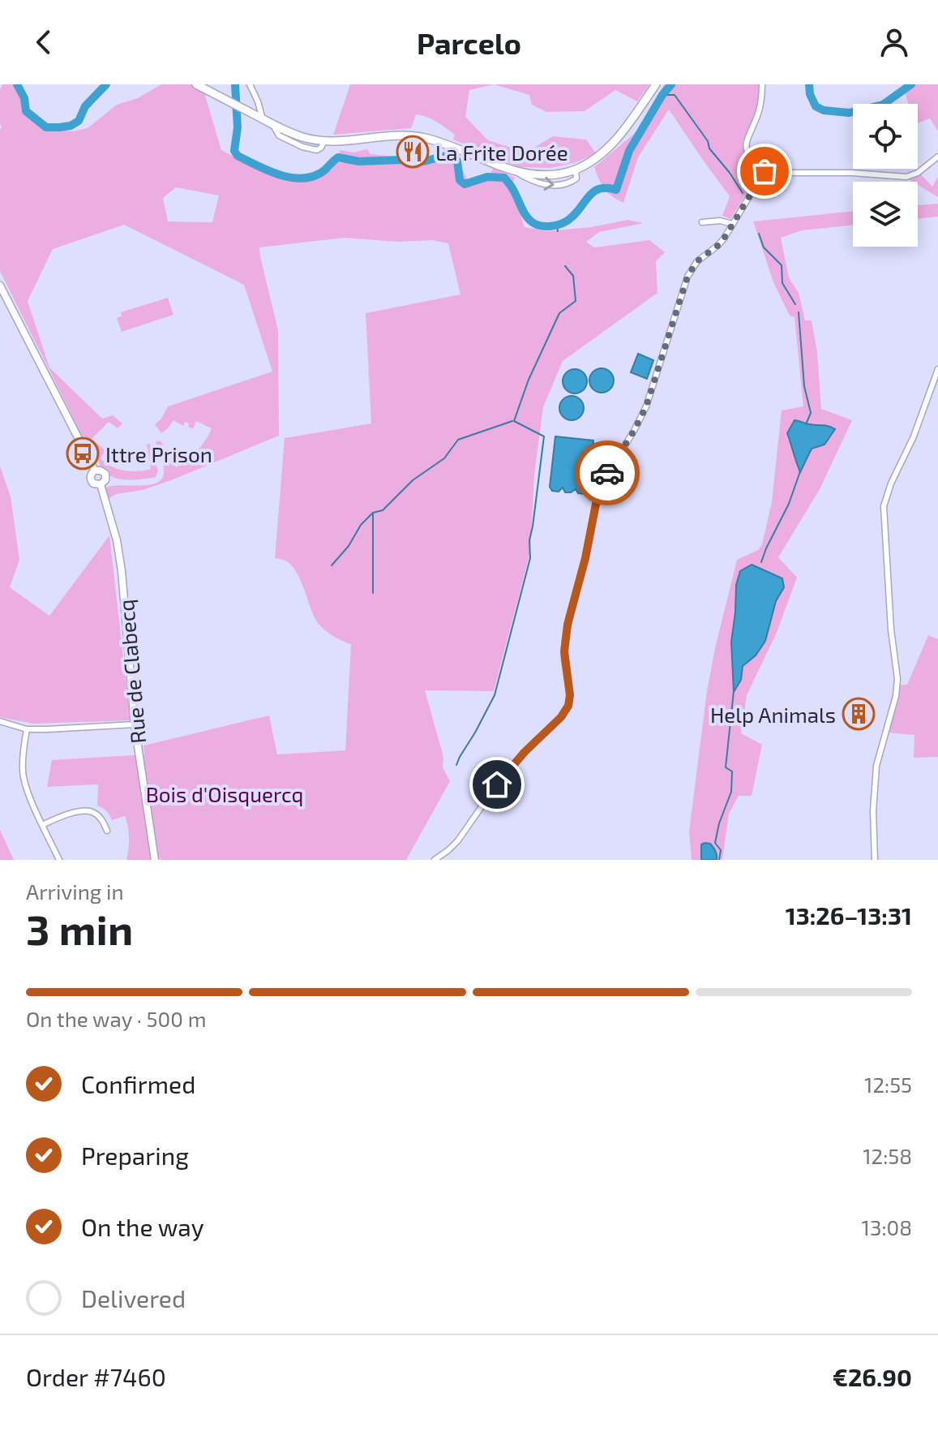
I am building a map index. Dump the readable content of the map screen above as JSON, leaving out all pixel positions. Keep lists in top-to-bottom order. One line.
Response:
{"streets":{"street":["Rue de Clabecq"]},"parks":["Bois d'Oisquercq"],"places":{"restaurant":["La Frite Dorée"],"bus stop":["Ittre Prison"],"building":["Help Animals"]},"page":{"header":"Parcelo","heading":["3 min","Arriving in","13:26–13:31"],"panel":["Order #7460","€26.90"],"bar":"On the way · 500 m","list":[["Confirmed","12:55"],["Preparing","12:58"],["On the way","13:08"],"Delivered"]}}
